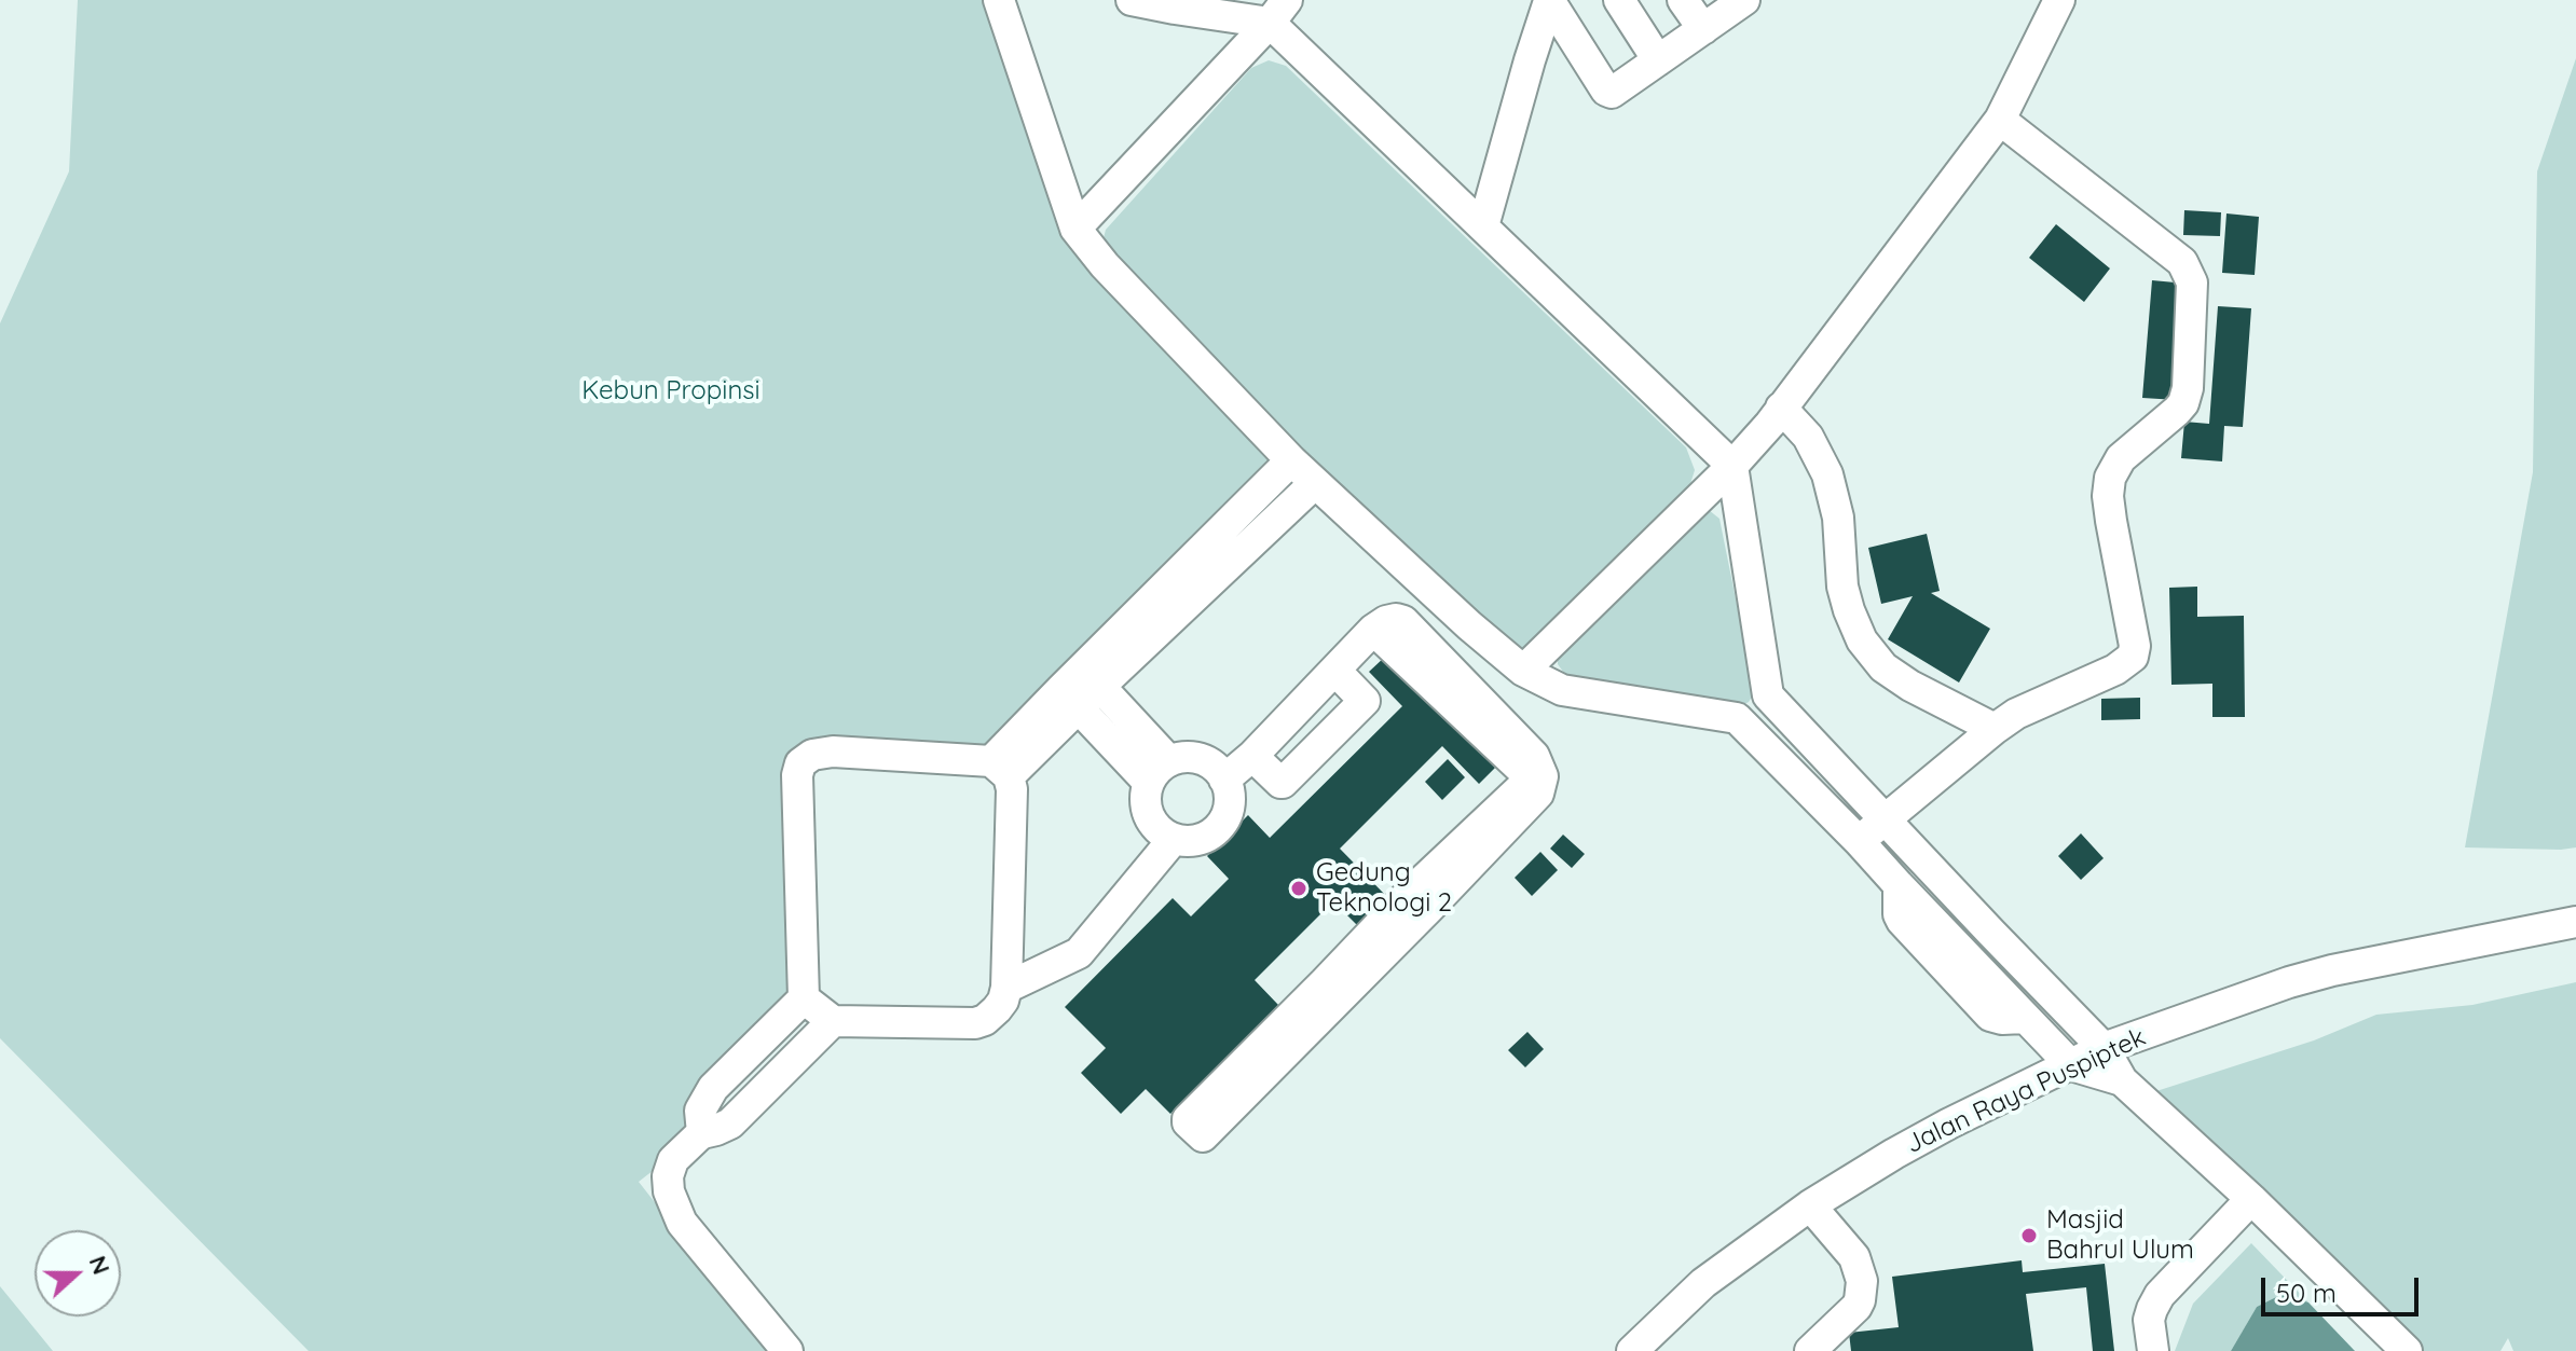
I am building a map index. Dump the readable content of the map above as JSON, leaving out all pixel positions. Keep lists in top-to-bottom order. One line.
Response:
{"streets":{"street":["Jalan Raya Puspiptek"]},"parks":["Kebun Propinsi"],"places":["Gedung Teknologi 2","Masjid Bahrul Ulum"],"scale_bar":"50 m","north":"right"}
